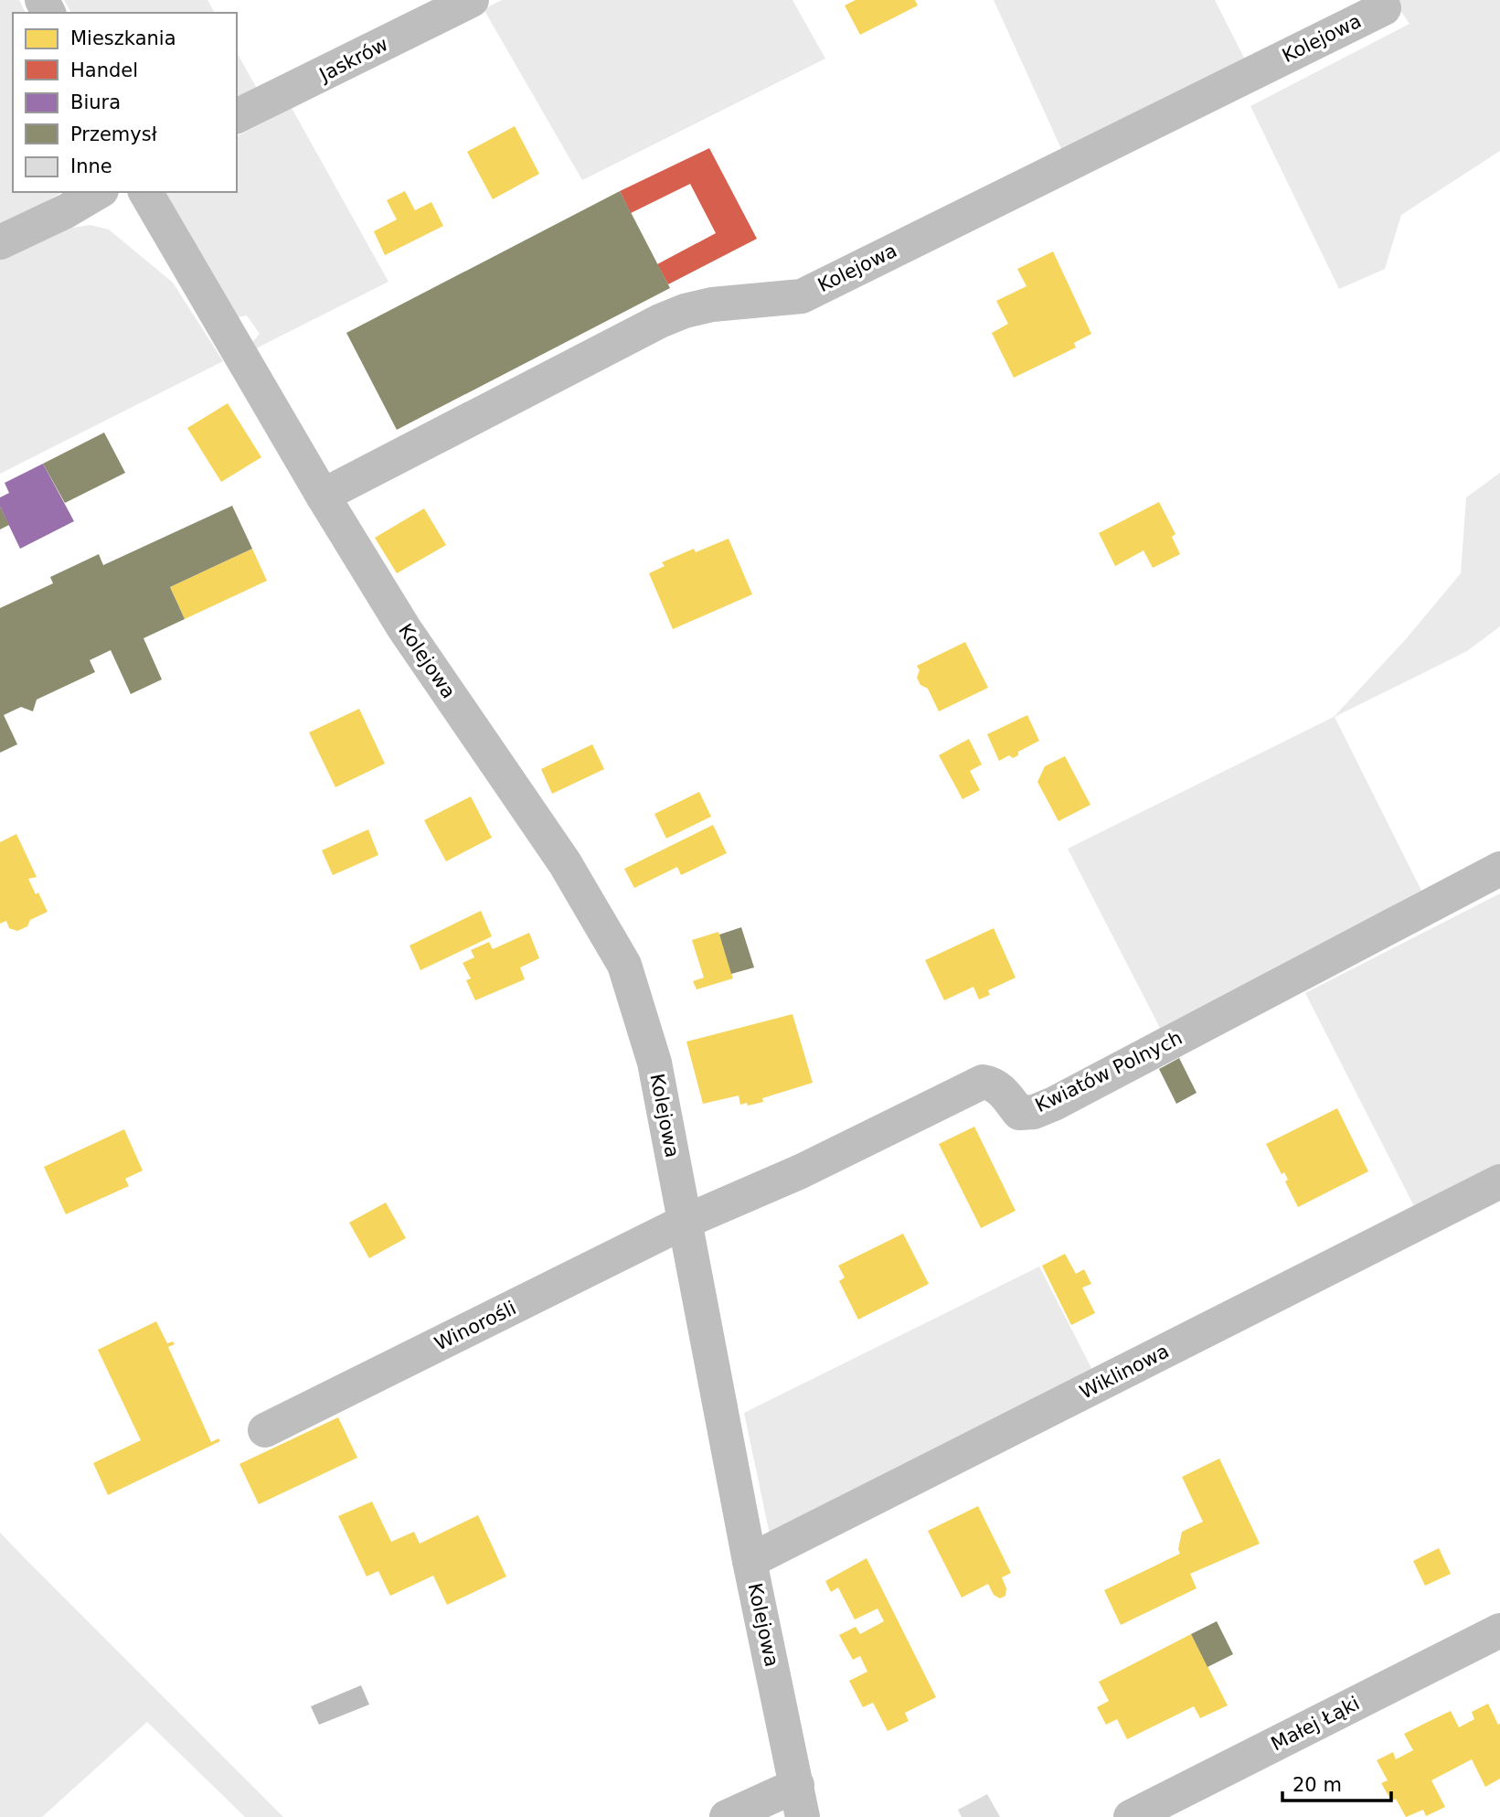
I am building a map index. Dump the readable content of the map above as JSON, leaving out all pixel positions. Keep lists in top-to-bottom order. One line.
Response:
{"streets":{"street":["Kolejowa","Jaskrów","Kwiatów Polnych","Winorośli","Wiklinowa","Małej Łąki"]},"crossings":[["Kolejowa","Kwiatów Polnych"],["Kolejowa","Winorośli"],["Kolejowa","Wiklinowa"],["Kwiatów Polnych","Winorośli"]],"legend":["Mieszkania","Handel","Biura","Przemysł","Inne"],"scale_bar":"20 m"}
